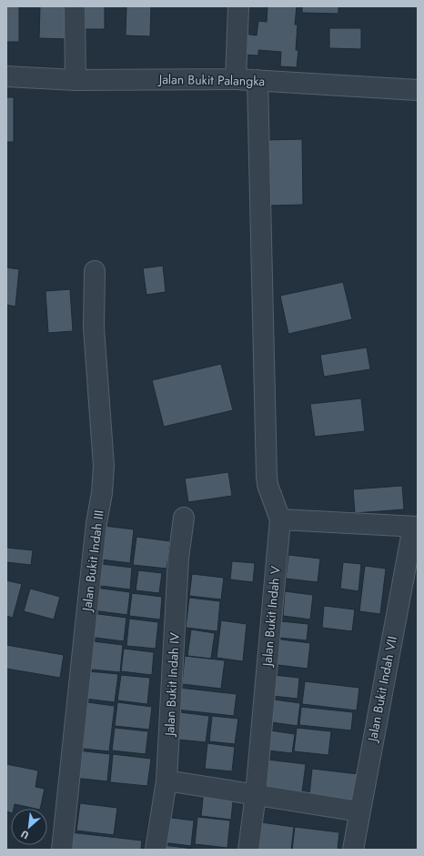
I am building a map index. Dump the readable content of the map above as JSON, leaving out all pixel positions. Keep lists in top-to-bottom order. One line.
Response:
{"streets":{"street":["Jalan Bukit Palangka","Jalan Bukit Indah III","Jalan Bukit Indah V","Jalan Bukit Indah IV","Jalan Bukit Indah VII"]},"north":"bottom left"}
